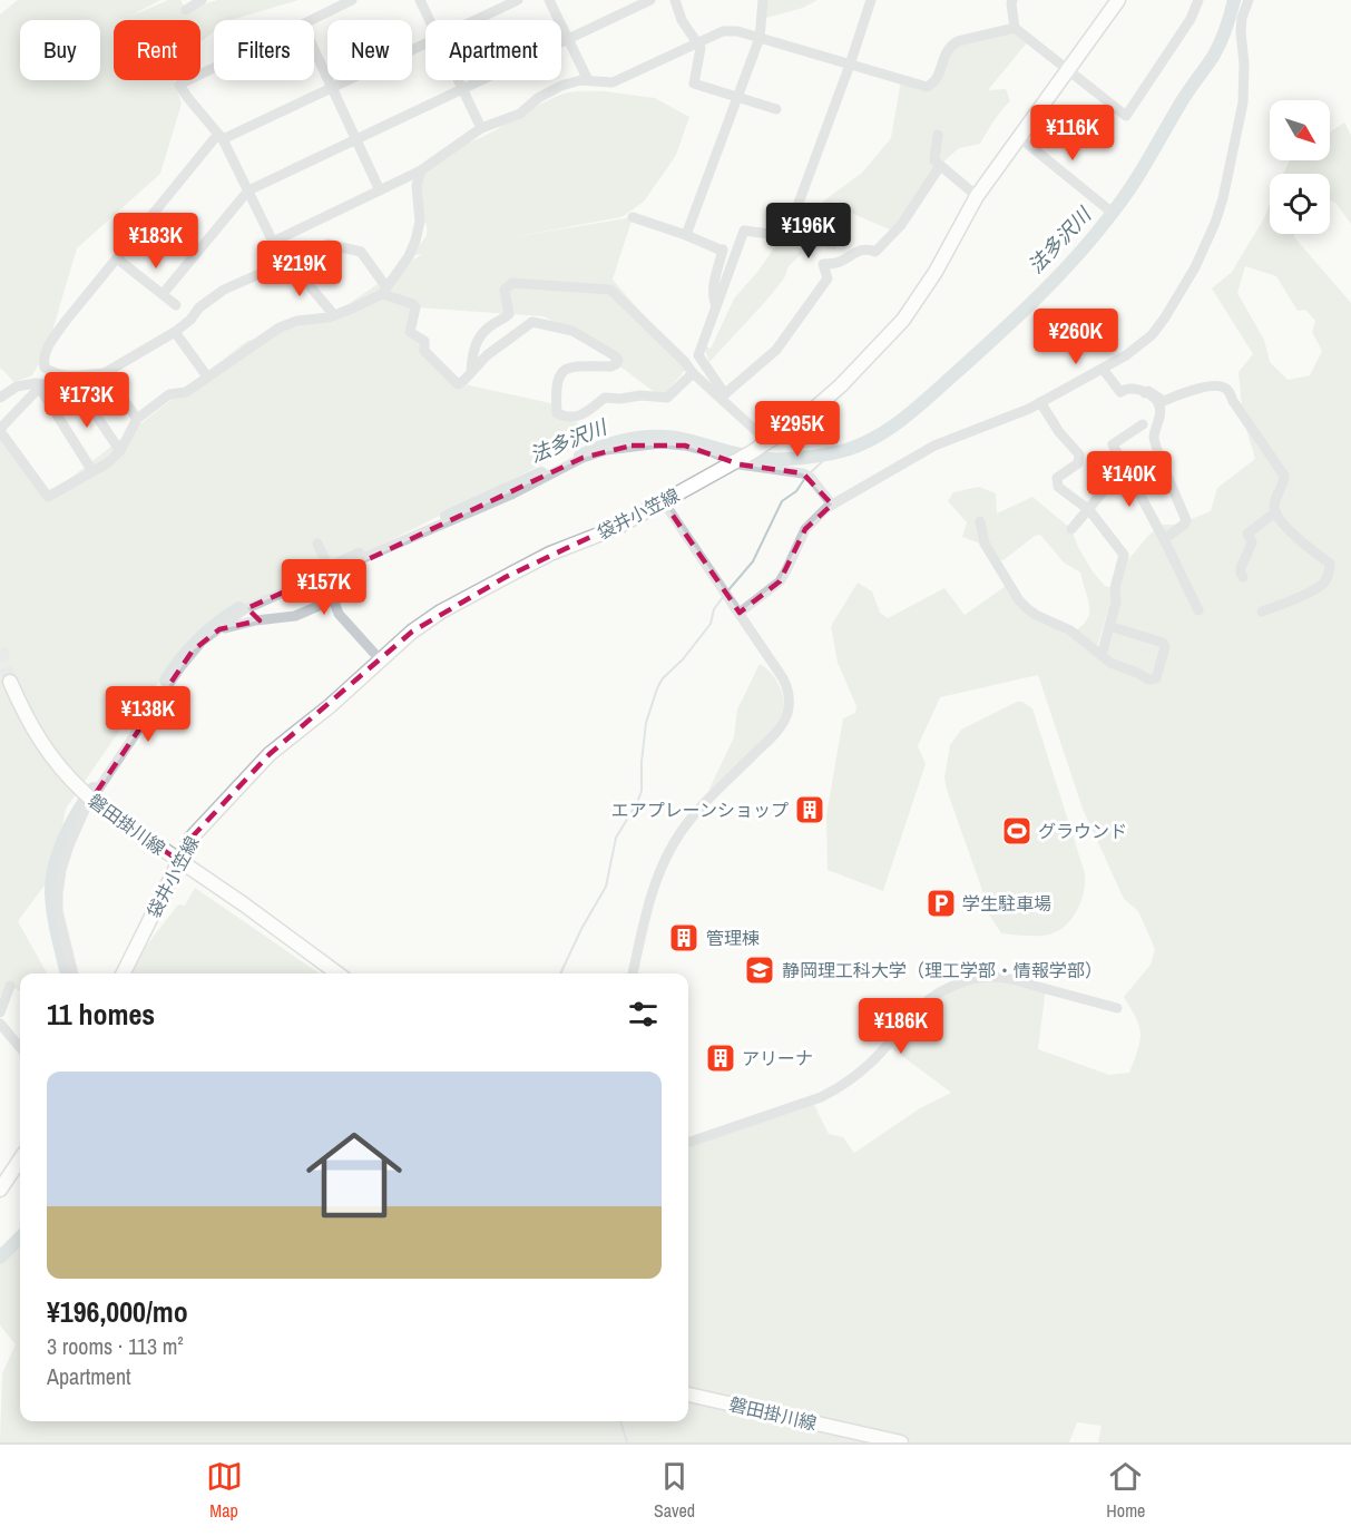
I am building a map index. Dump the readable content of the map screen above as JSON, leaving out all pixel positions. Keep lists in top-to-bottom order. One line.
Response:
{"streets":{"main road":["袋井小笠線","磐田掛川線"]},"crossings":[["袋井小笠線","磐田掛川線"]],"water":["法多沢川"],"places":{"building":["エアプレーンショップ","管理棟","アリーナ"],"sports":["グラウンド"],"parking":["学生駐車場"],"school or university":["静岡理工科大学（理工学部・情報学部）"]},"north":"bottom right","page":{"chip":["Buy","Rent","Filters","New","Apartment"],"price":["¥116K","¥196K","¥183K","¥219K","¥260K","¥173K","¥295K","¥140K","¥157K","¥138K","¥186K"],"heading":"11 homes","list":[{"name":"¥196,000/mo","note":"3 rooms · 113 m² · Apartment"}],"tabs":["Map","Saved","Home"]}}
